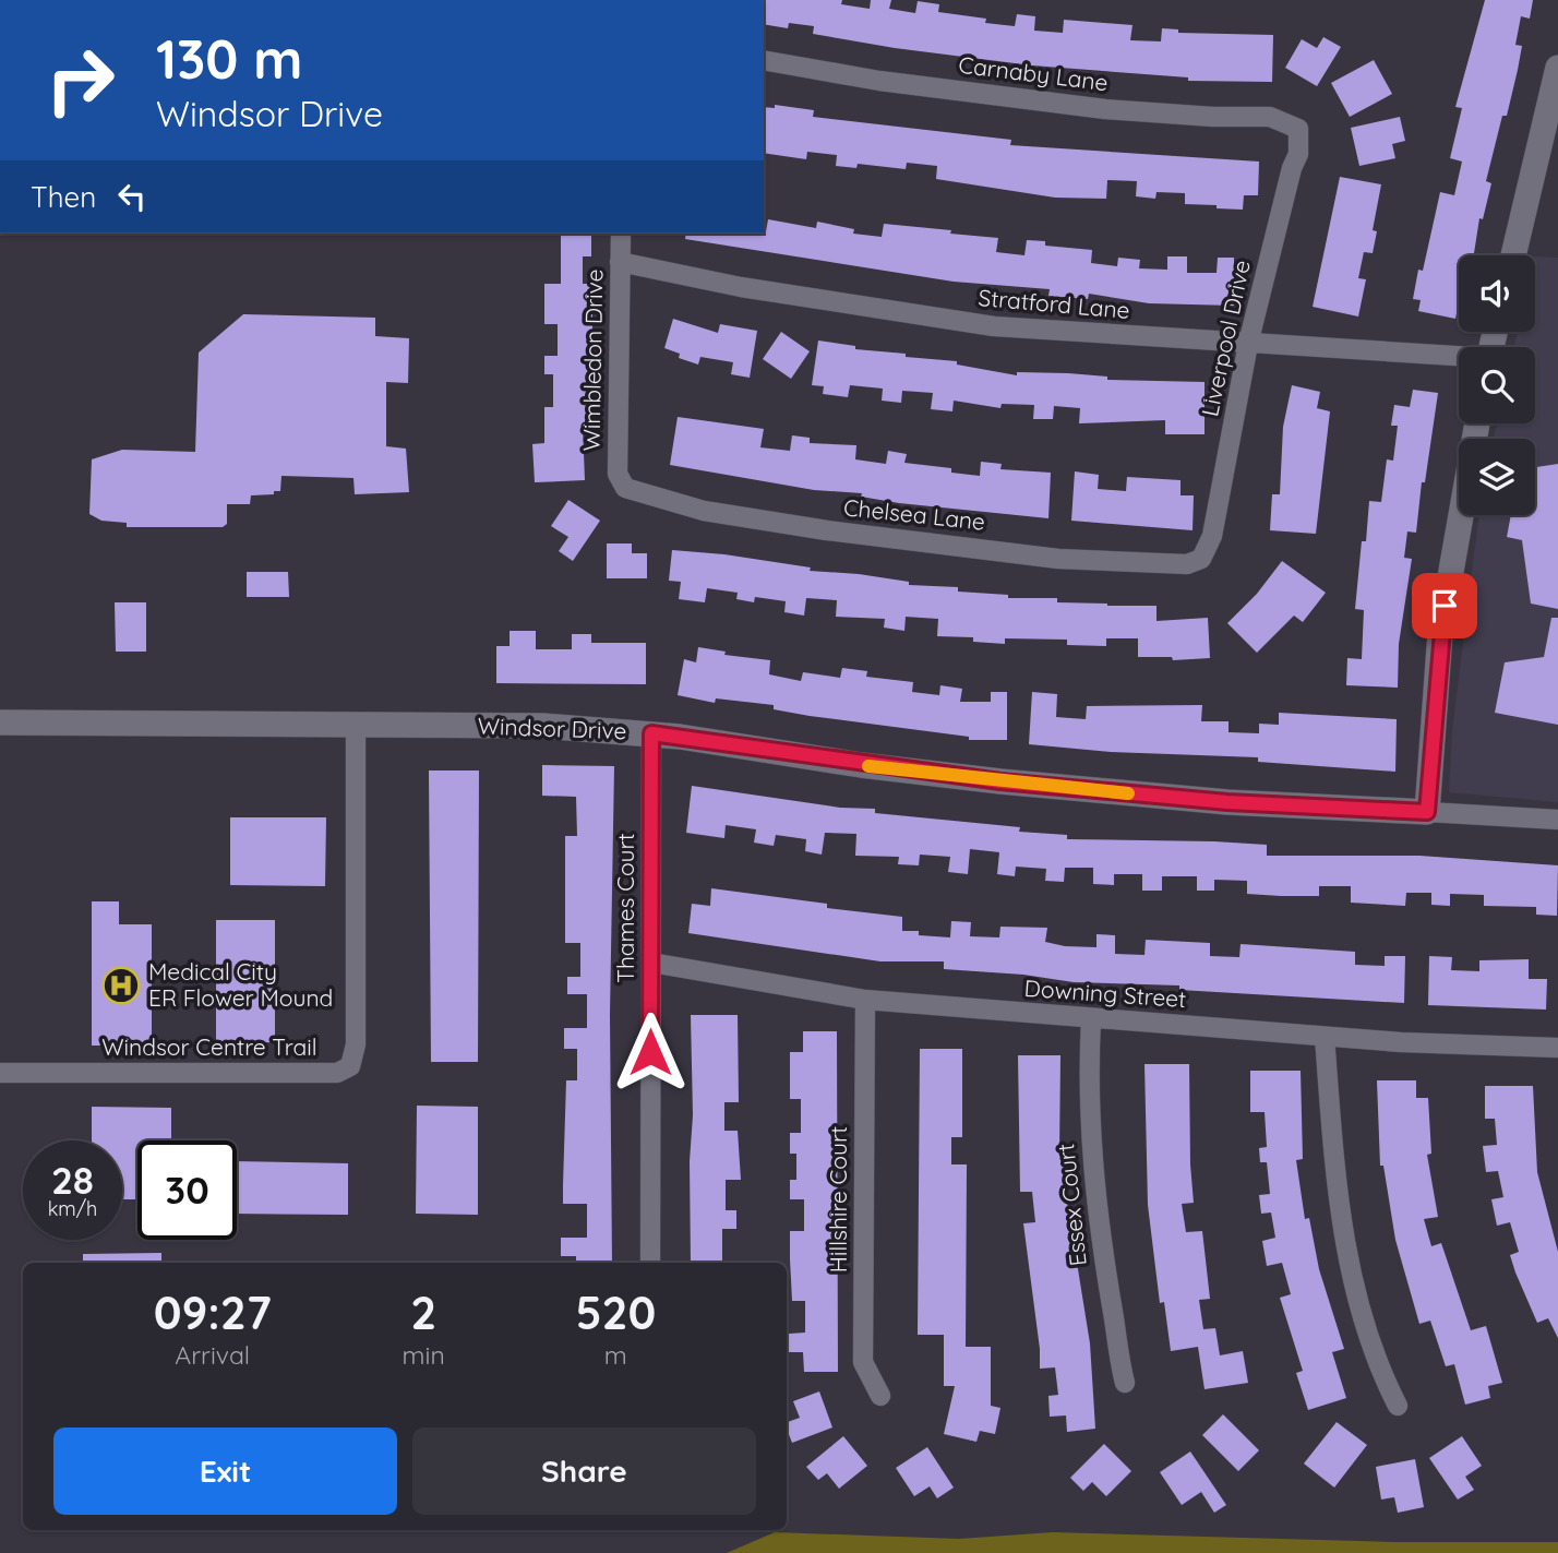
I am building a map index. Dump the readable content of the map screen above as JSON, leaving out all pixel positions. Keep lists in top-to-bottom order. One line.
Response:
{"streets":{"street":["Carnaby Lane","Stratford Lane","Liverpool Drive","Wimbledon Drive","Chelsea Lane","Windsor Drive","Thames Court","Downing Street","Windsor Centre Trail","Hillshire Court","Essex Court"]},"crossings":[["Carnaby Lane","Liverpool Drive"],["Stratford Lane","Liverpool Drive"],["Stratford Lane","Wimbledon Drive"],["Liverpool Drive","Chelsea Lane"],["Wimbledon Drive","Chelsea Lane"],["Windsor Drive","Thames Court"],["Windsor Drive","Windsor Centre Trail"],["Thames Court","Downing Street"],["Downing Street","Hillshire Court"],["Downing Street","Essex Court"]],"places":{"hospital":["Medical City ER Flower Mound"]},"page":{"turn":["130 m","Windsor Drive"],"then":"Then","speed":"28 km/h","limit":"30","eta":["09:27","Arrival","2","min","520","m"],"buttons":["Exit","Share"]}}
